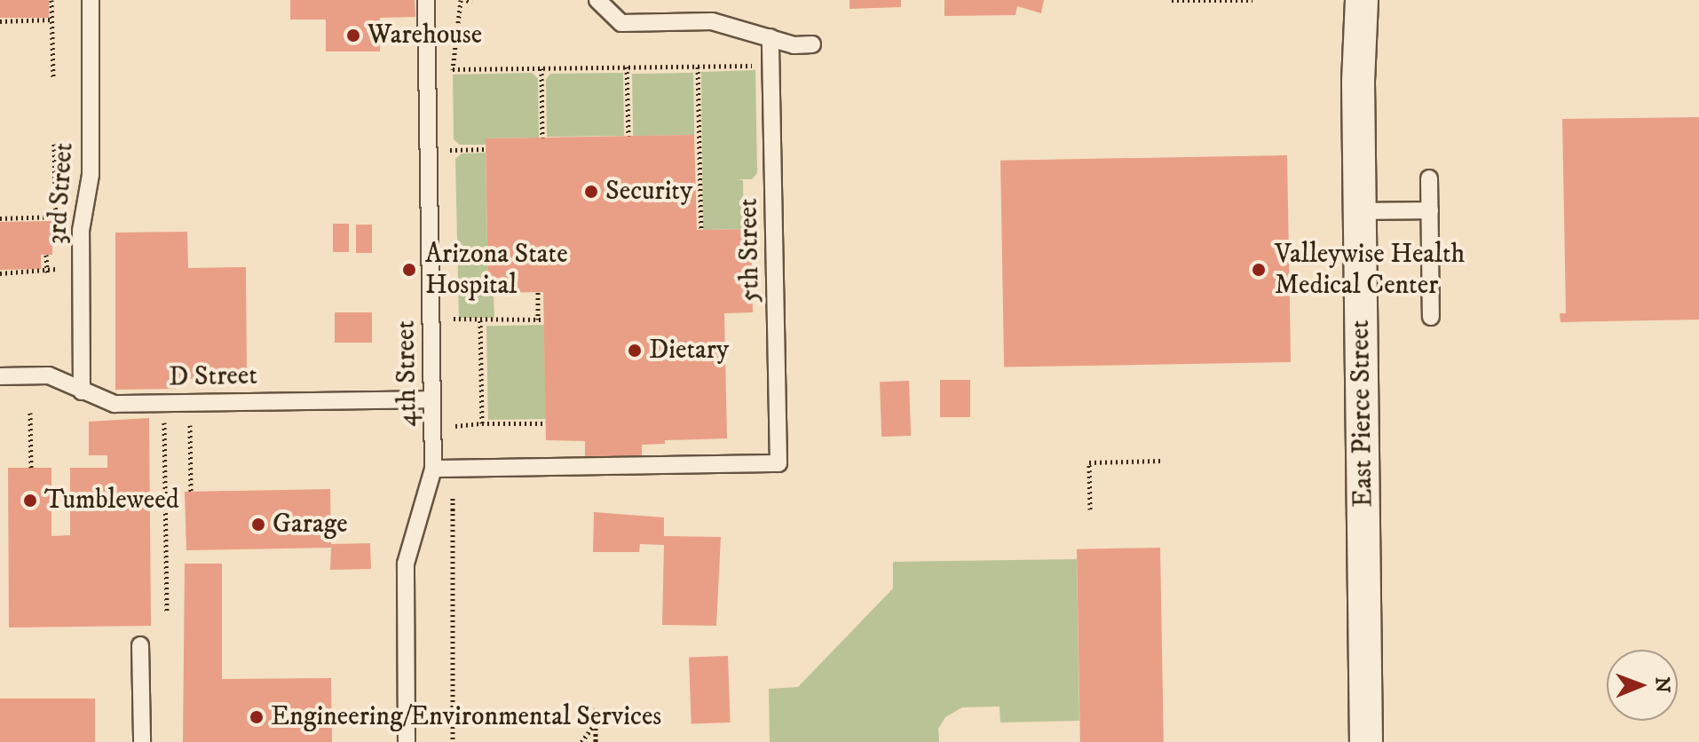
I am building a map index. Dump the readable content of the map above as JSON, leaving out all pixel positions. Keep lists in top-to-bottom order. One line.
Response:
{"streets":{"street":["East Pierce Street"],"lane":["3rd Street","5th Street","4th Street","D Street"]},"crossings":[["3rd Street","D Street"],["5th Street","4th Street"],["4th Street","D Street"]],"places":["Warehouse","Security","Arizona State Hospital","Valleywise Health Medical Center","Dietary","Tumbleweed","Garage","Engineering/Environmental Services"],"north":"right"}
